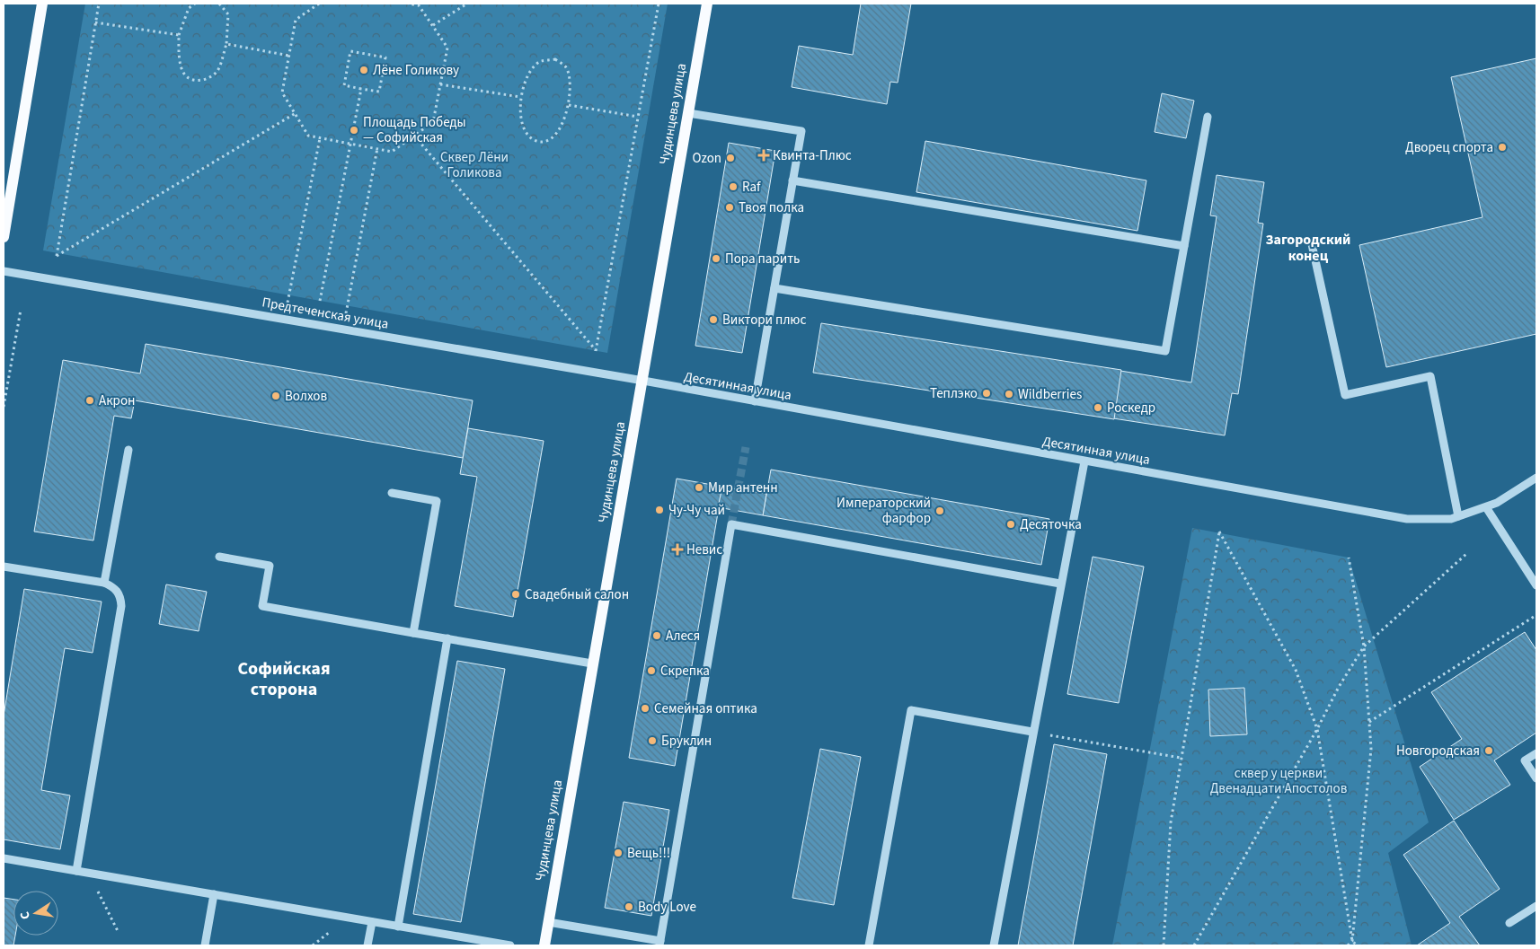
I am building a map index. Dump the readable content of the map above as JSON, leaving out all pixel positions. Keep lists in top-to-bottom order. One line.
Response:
{"streets":{"main road":["Чудинцева улица"],"street":["Предтеченская улица","Десятинная улица"]},"crossings":[["Чудинцева улица","Предтеченская улица"],["Чудинцева улица","Десятинная улица"],["Предтеченская улица","Десятинная улица"]],"districts":["Загородский конец","Софийская сторона"],"parks":["Сквер Лёни Голикова","сквер у церкви Двенадцати Апостолов"],"places":{"other":["Лёне Голикову","Площадь Победы — Софийская","Дворец спорта","Ozon","Raf","Твоя полка","Пора парить","Виктори плюс","Теплэко","Wildberries","Волхов","Акрон","Роскедр","Мир антенн","Чу-Чу чай","Императорский фарфор","Десяточка","Свадебный салон","Алеся","Скрепка","Семейная оптика","Бруклин","Новгородская","Вещь!!!","Body Love"],"health":["Квинта-Плюс","Невис"]},"north":"left"}
